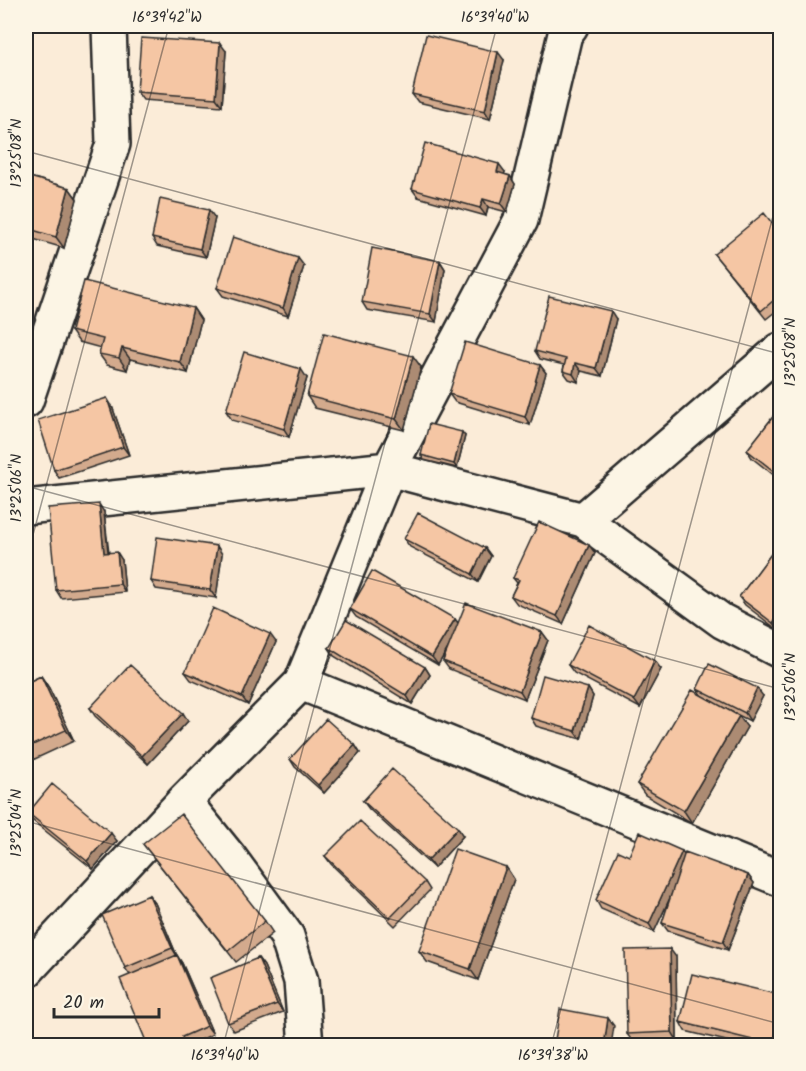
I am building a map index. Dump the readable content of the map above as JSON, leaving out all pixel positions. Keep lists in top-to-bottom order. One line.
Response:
{"scale_bar":"20 m","coordinates":["16°39'42\"W","16°39'40\"W","13°25'08\"N","13°25'06\"N","13°25'04\"N","16°39'38\"W"]}
